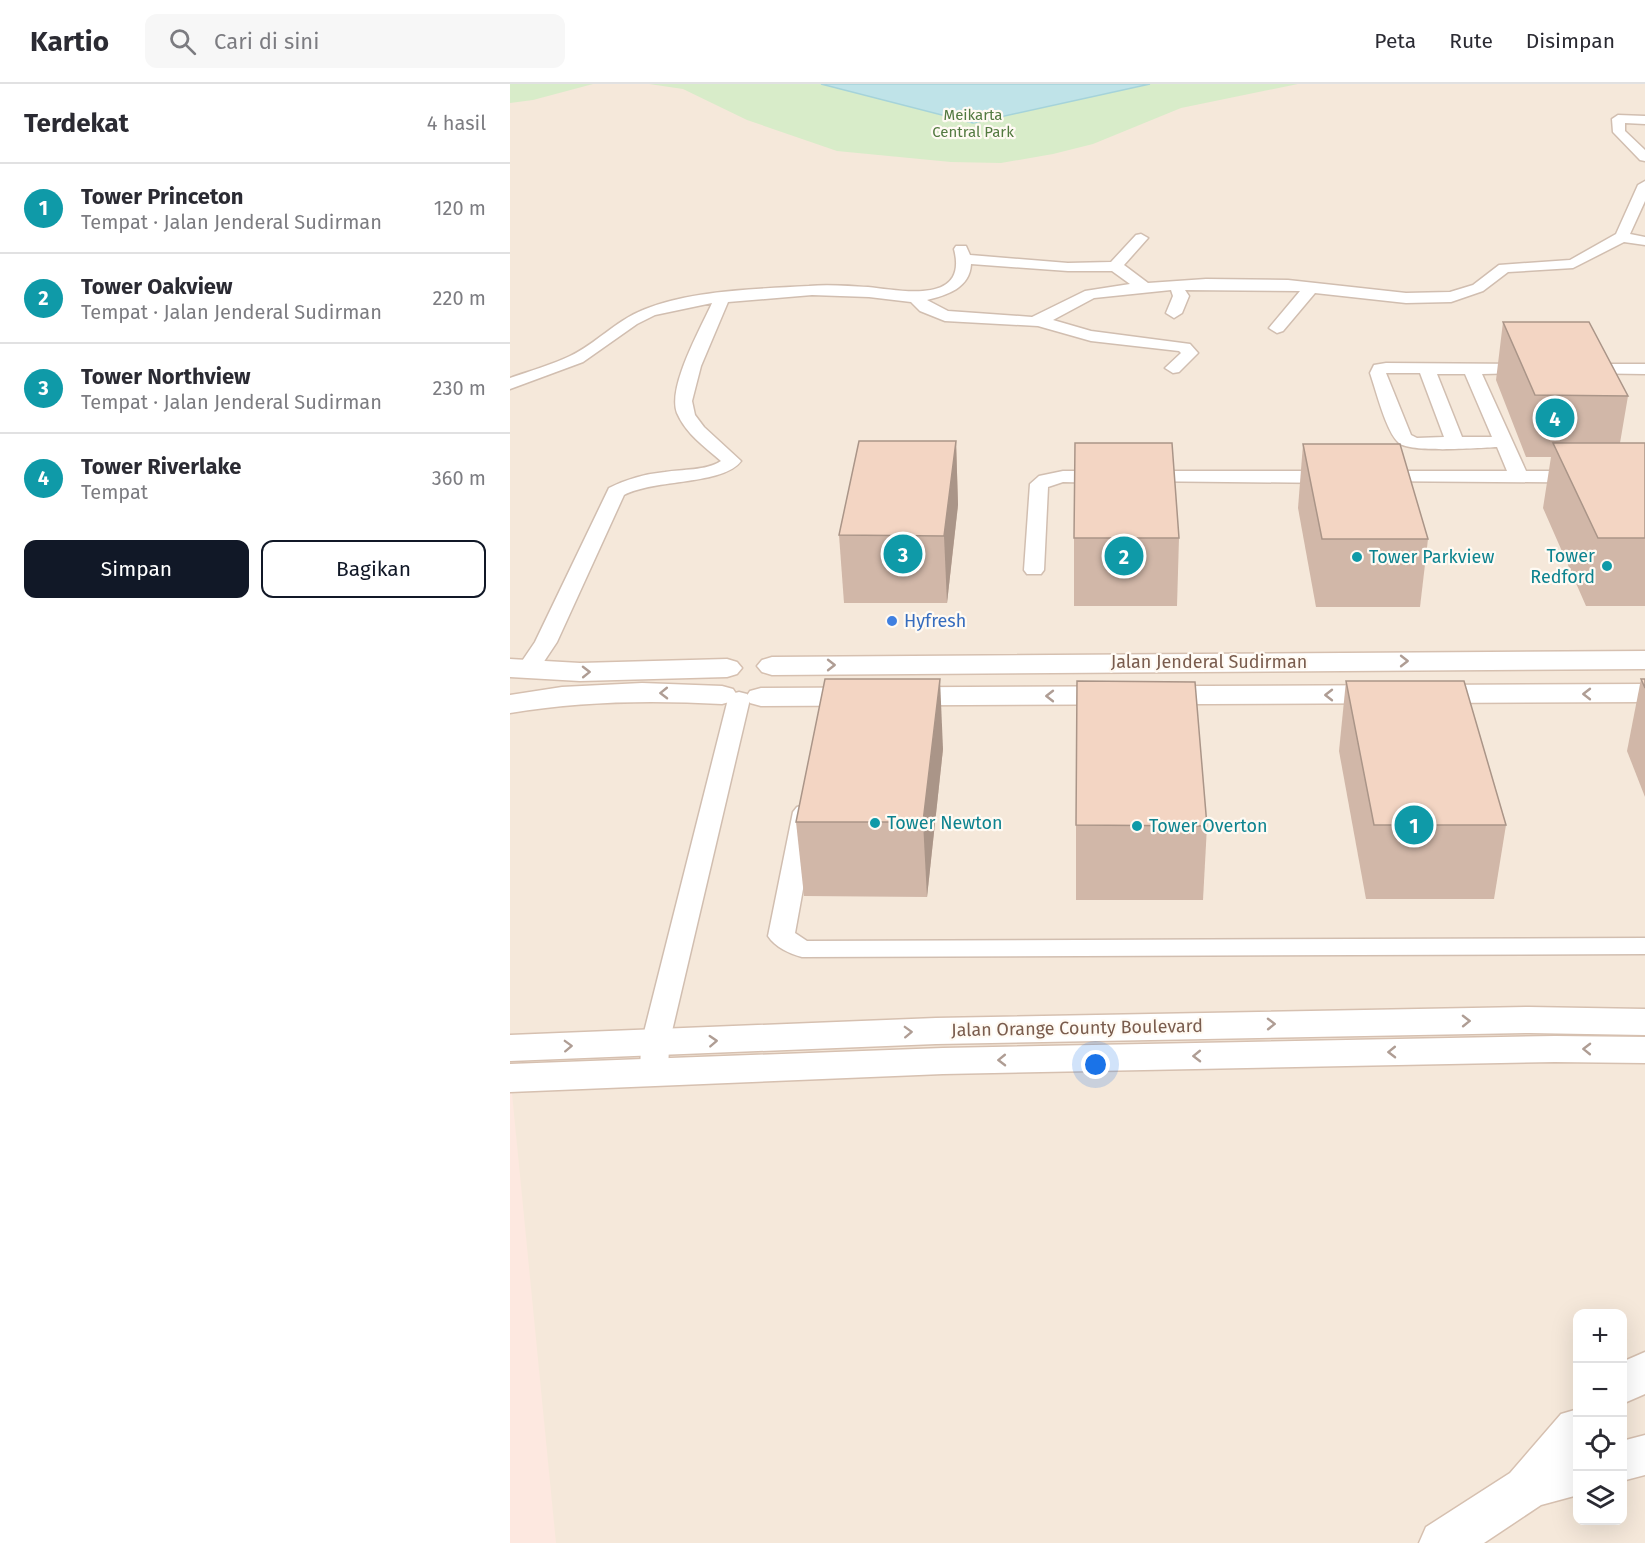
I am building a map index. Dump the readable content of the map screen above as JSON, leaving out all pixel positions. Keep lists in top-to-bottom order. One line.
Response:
{"streets":{"street":["Jalan Jenderal Sudirman","Jalan Orange County Boulevard"]},"parks":["Meikarta Central Park"],"places":["Tower Parkview","Tower Redford","Hyfresh","Tower Newton","Tower Overton"],"page":{"header":"Kartio","search":"Cari di sini","nav":["Peta","Rute","Disimpan"],"heading":["Terdekat","4 hasil"],"list":[{"mark":"1","name":"Tower Princeton","note":"Tempat · Jalan Jenderal Sudirman","value":"120 m"},{"mark":"2","name":"Tower Oakview","note":"Tempat · Jalan Jenderal Sudirman","value":"220 m"},{"mark":"3","name":"Tower Northview","note":"Tempat · Jalan Jenderal Sudirman","value":"230 m"},{"mark":"4","name":"Tower Riverlake","note":"Tempat","value":"360 m"}],"pins":["4","3","2","1"],"buttons":["Simpan","Bagikan"],"map_buttons":["+","−"]}}
